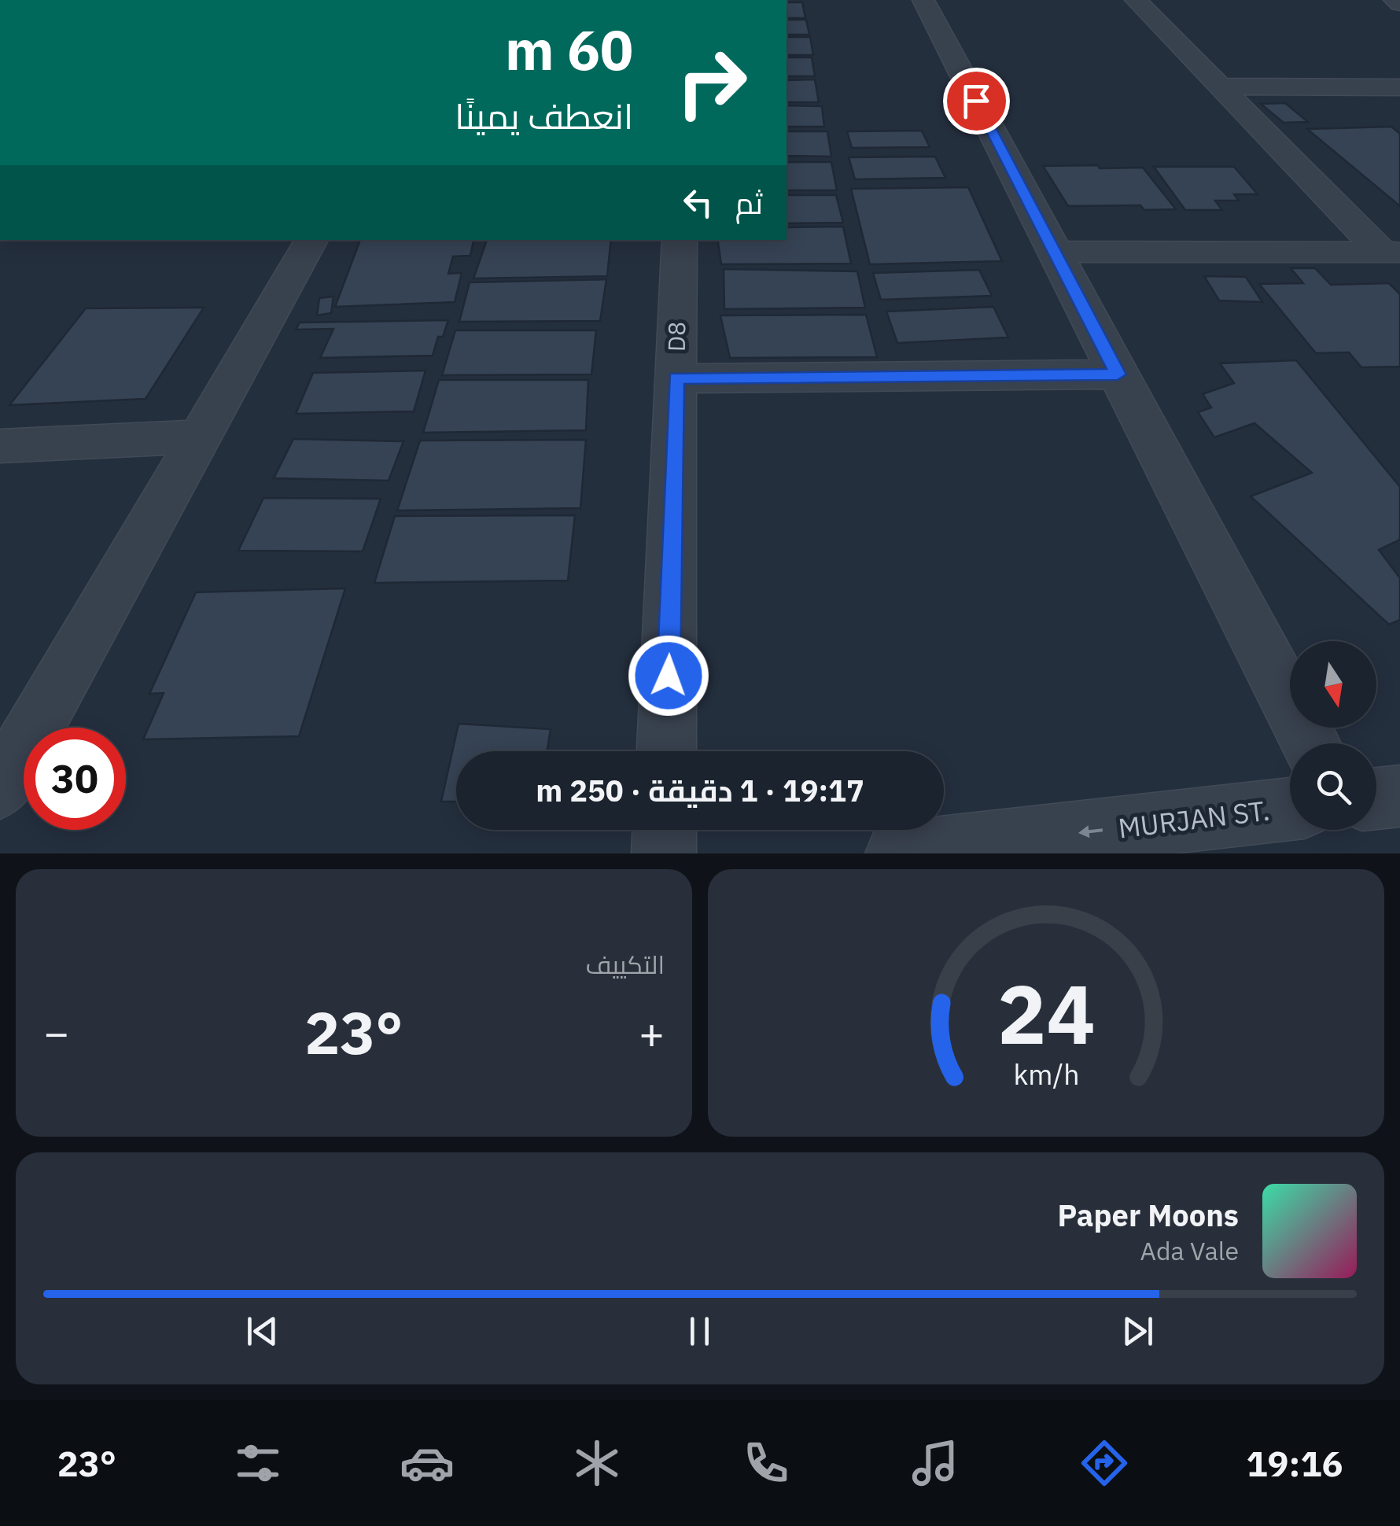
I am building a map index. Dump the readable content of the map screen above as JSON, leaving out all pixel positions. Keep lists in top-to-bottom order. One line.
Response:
{"streets":{"street":["D8","MURJAN ST."]},"one_way":["MURJAN ST."],"north":"bottom","page":{"turn":["60 m","انعطف يمينًا"],"then":"ثم","limit":"30","trip":"19:17 · 1 دقيقة · 250 m","tile":"التكييف","heat":["−","23°","+"],"song":["Paper Moons","Ada Vale"],"tabs":["19:16","23°"],"gauge":["24","km/h"]}}
